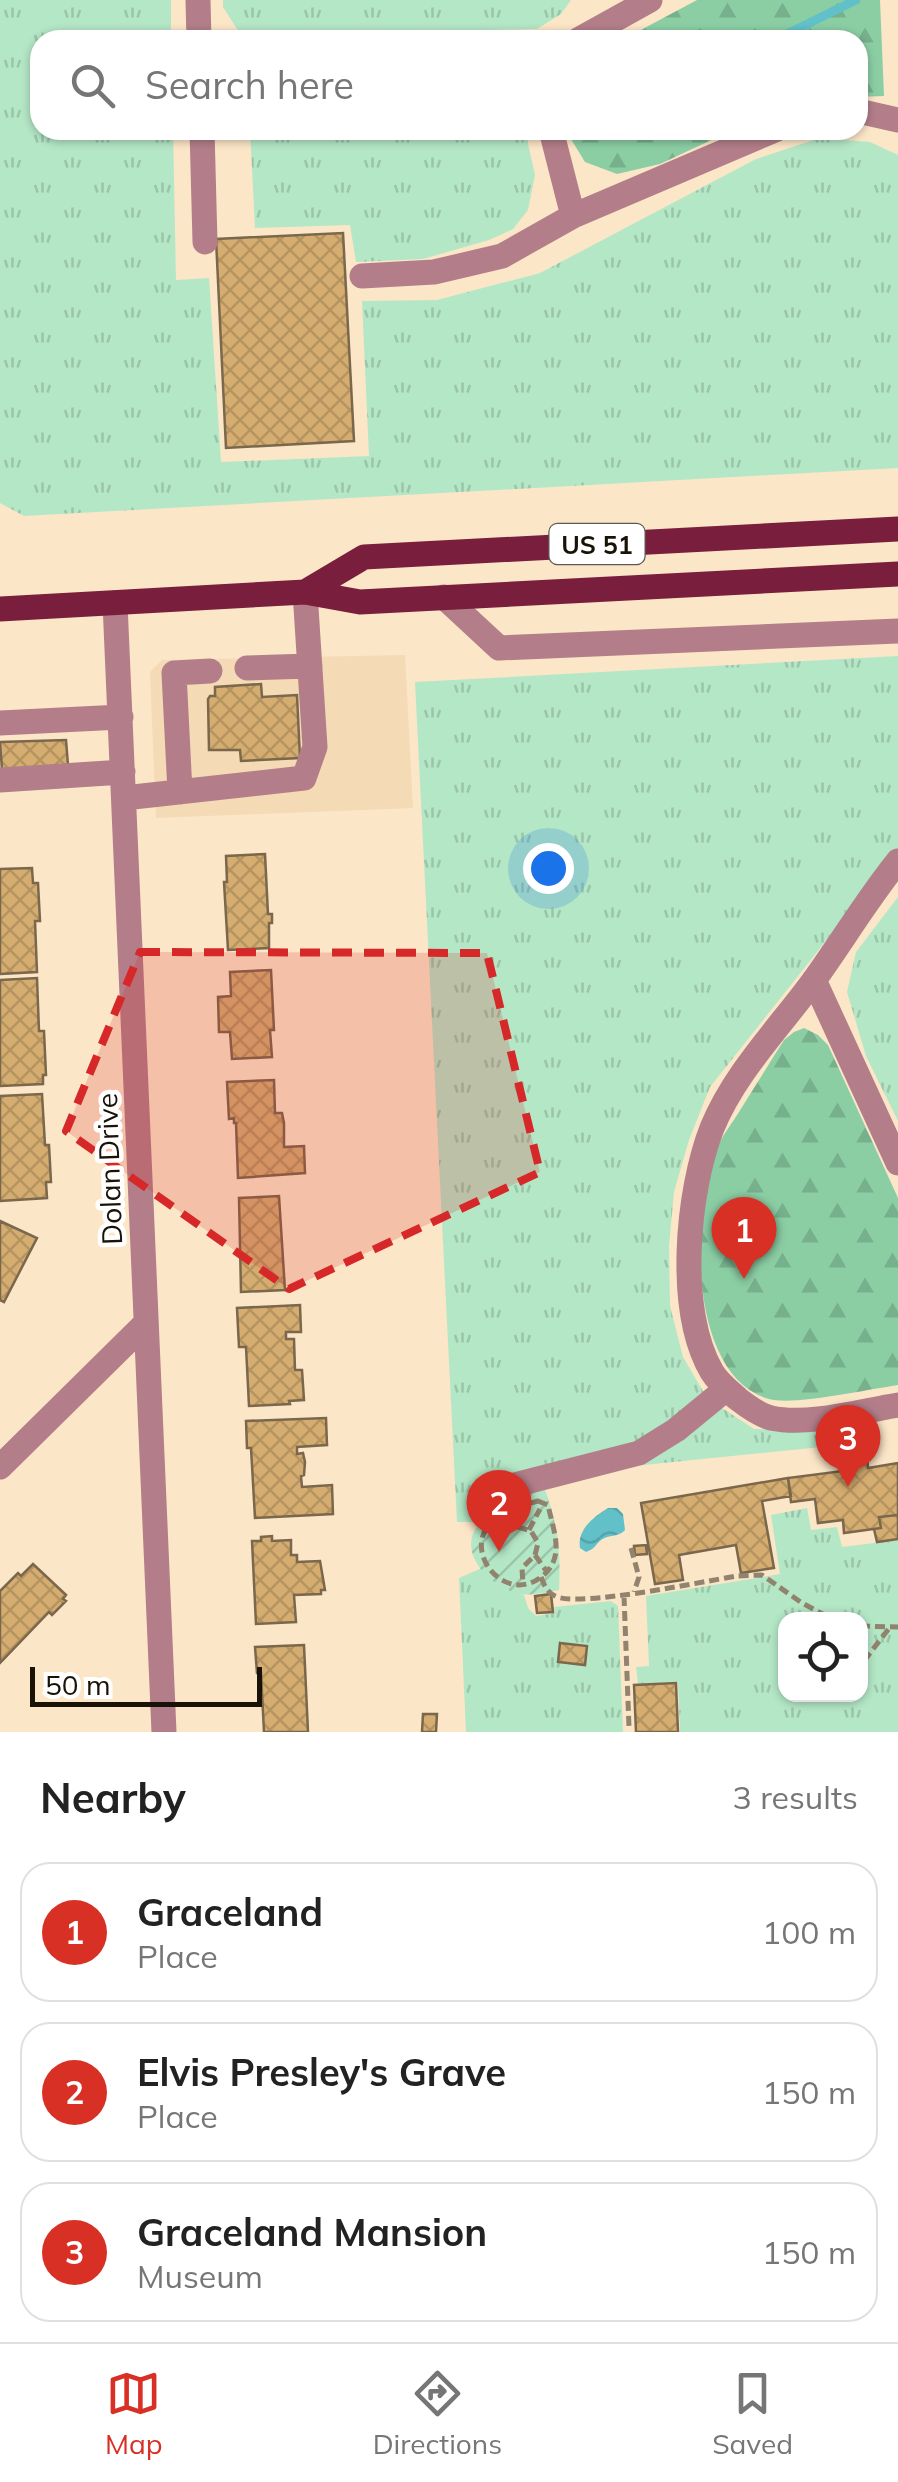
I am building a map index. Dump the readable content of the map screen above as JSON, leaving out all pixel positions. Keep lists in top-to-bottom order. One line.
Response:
{"streets":{"main road":["US 51"],"street":["Dolan Drive"]},"crossings":[["US 51","Dolan Drive"]],"scale_bar":"50 m","page":{"search":"Search here","pins":["1","3","2"],"scale":"50 m","heading":["Nearby","3 results"],"list":[{"mark":"1","name":"Graceland","note":"Place","value":"100 m"},{"mark":"2","name":"Elvis Presley's Grave","note":"Place","value":"150 m"},{"mark":"3","name":"Graceland Mansion","note":"Museum","value":"150 m"}],"nav":["Map","Directions","Saved"]}}
